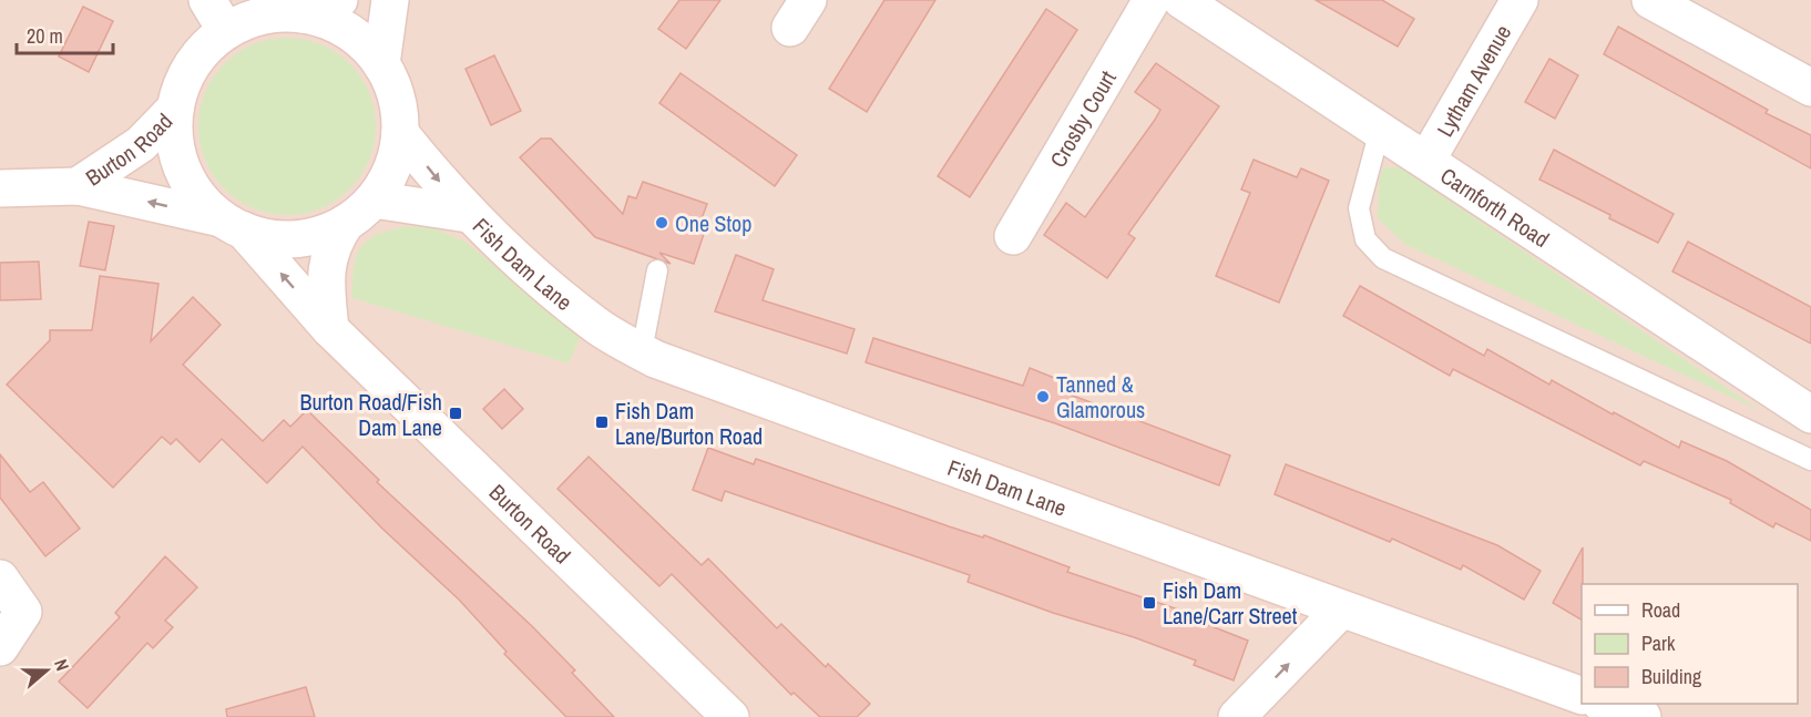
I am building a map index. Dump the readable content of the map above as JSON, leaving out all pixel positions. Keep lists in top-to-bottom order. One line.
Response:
{"streets":{"street":["Lytham Avenue","Crosby Court","Burton Road","Carnforth Road","Fish Dam Lane"]},"crossings":[["Lytham Avenue","Carnforth Road"],["Burton Road","Fish Dam Lane"]],"places":{"other":["One Stop","Tanned & Glamorous"],"transit":["Burton Road/Fish Dam Lane","Fish Dam Lane/Burton Road","Fish Dam Lane/Carr Street"]},"legend":["Road","Park","Building"],"scale_bar":"20 m","north":"right"}
